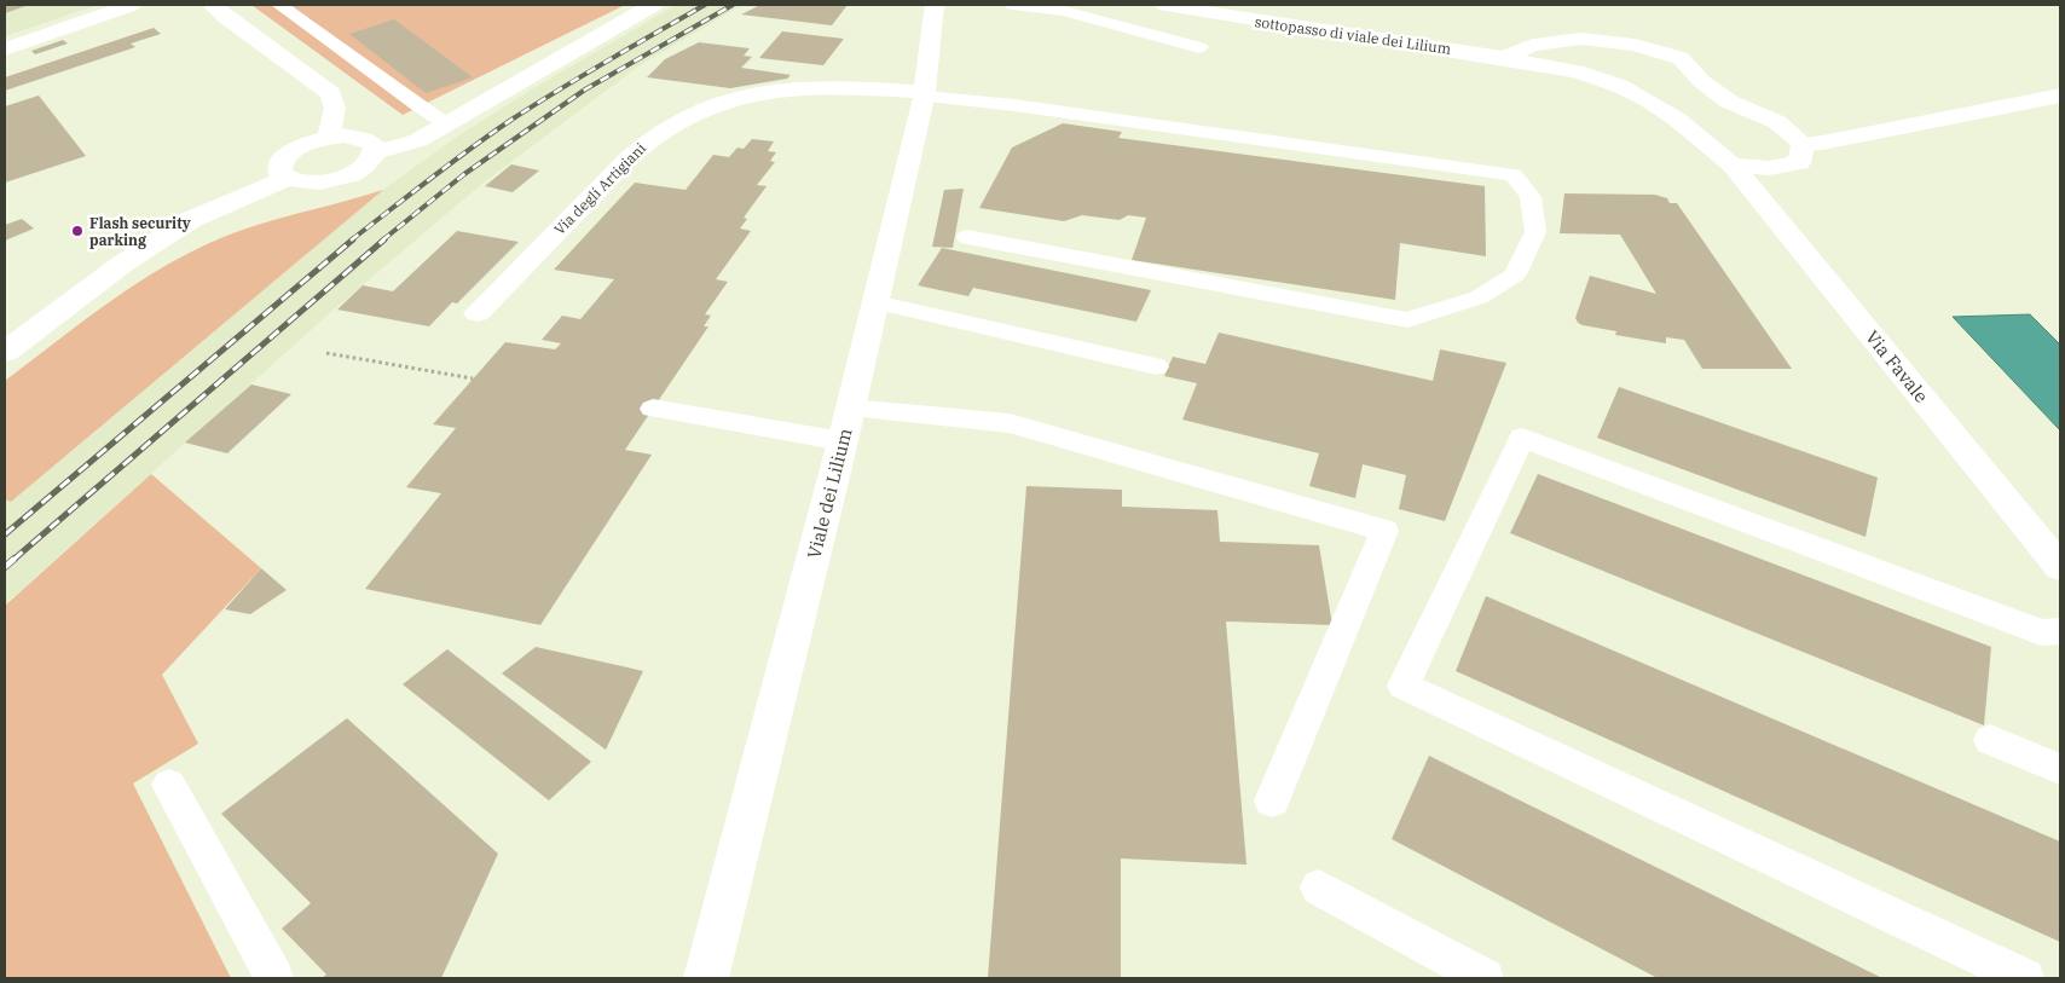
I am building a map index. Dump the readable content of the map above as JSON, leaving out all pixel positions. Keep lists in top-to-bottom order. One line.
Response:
{"streets":{"street":["sottopasso di viale dei Lilium","Via degli Artigiani","Via Favale","Viale dei Lilium"]},"crossings":[["sottopasso di viale dei Lilium","Via Favale"],["Via degli Artigiani","Viale dei Lilium"]],"places":["Flash security parking"]}
